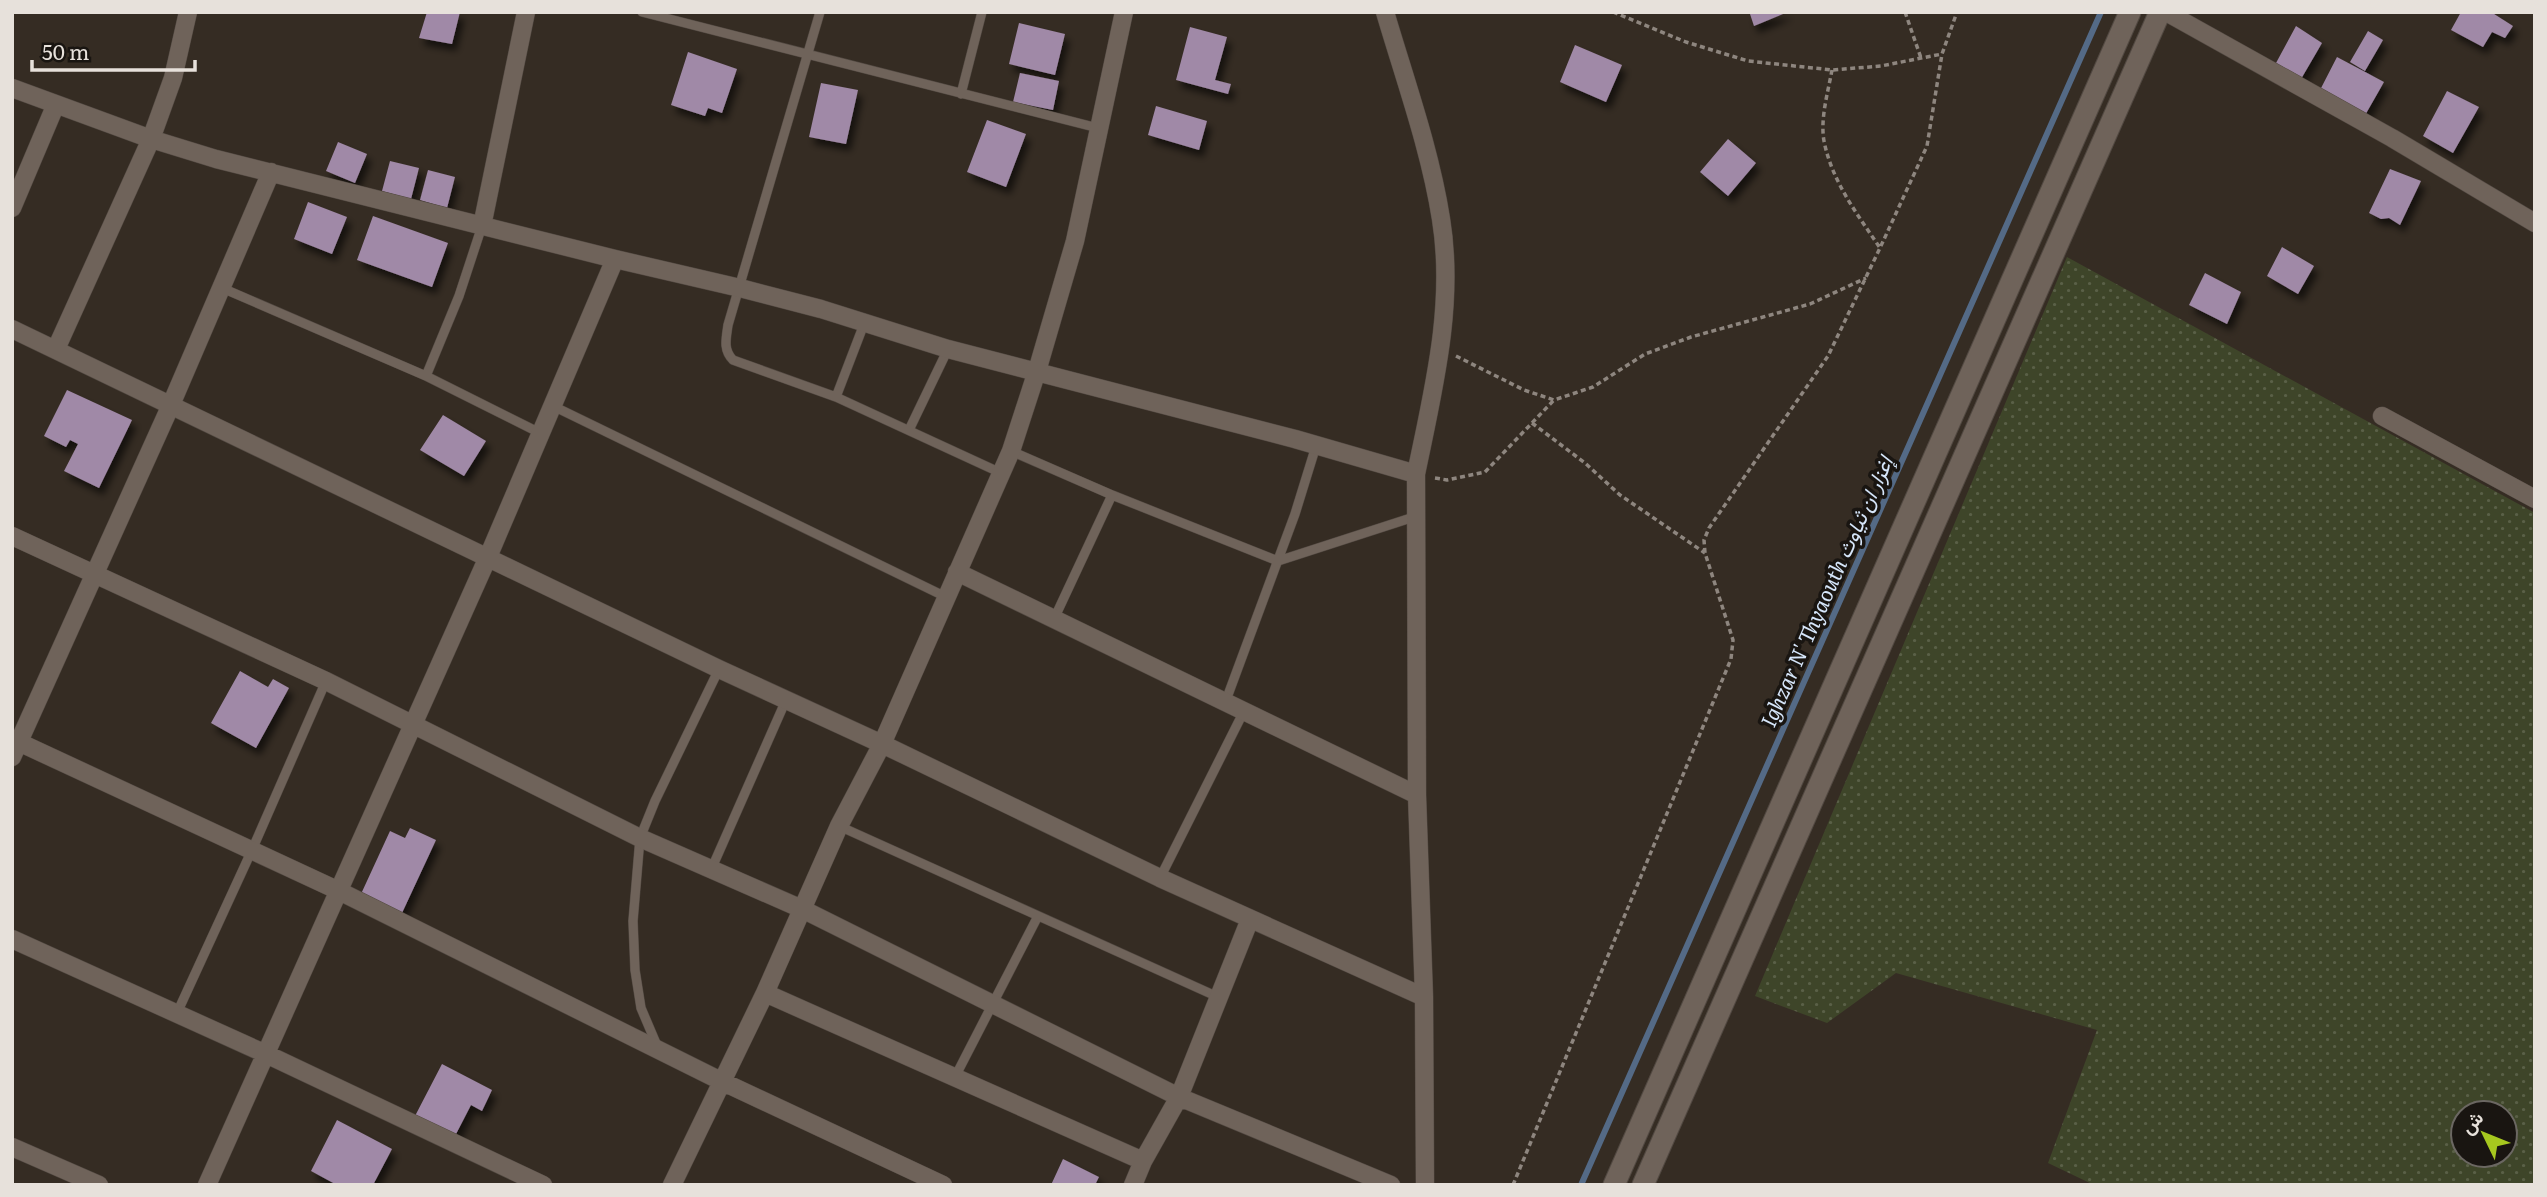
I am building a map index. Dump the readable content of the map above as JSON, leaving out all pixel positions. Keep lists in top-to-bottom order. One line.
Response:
{"water":["Ighzar N' Thyaouth إغزار ان ثياوث"],"scale_bar":"50 m","north":"top left"}
